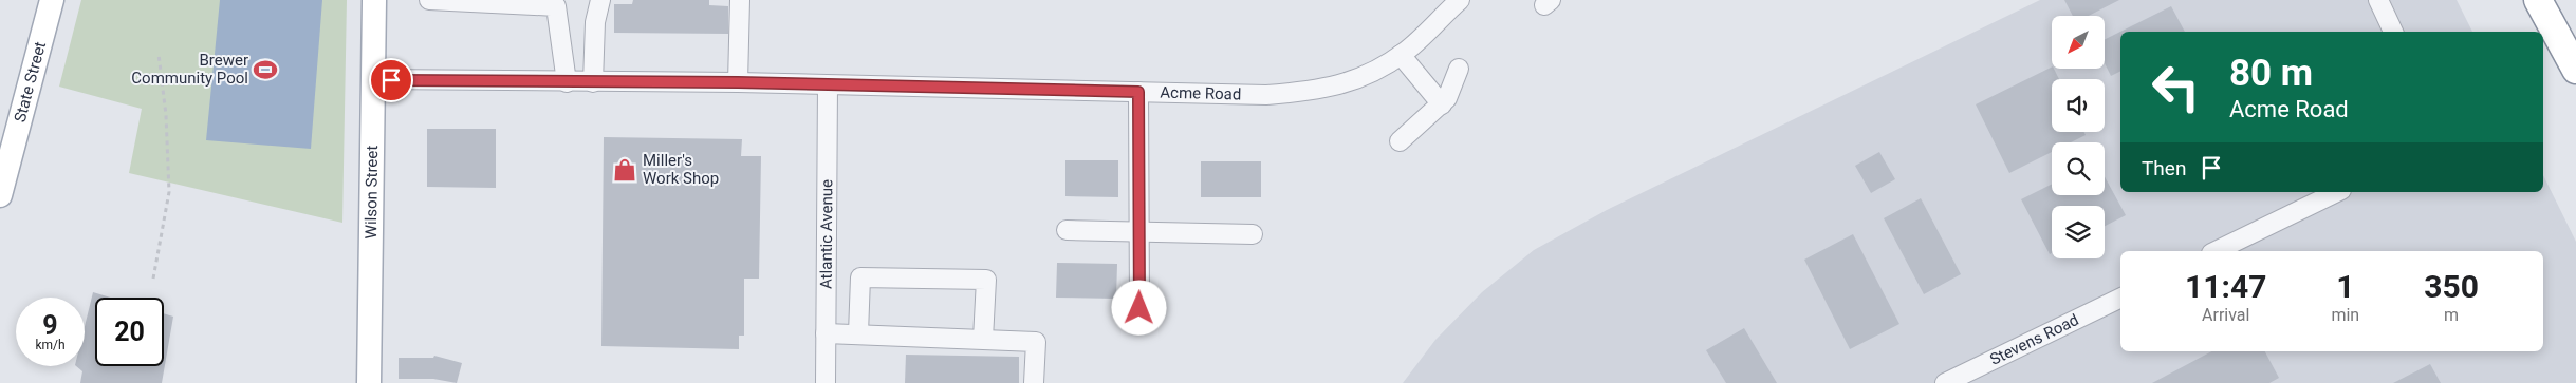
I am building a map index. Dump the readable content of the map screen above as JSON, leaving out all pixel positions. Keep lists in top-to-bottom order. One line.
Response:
{"streets":{"main road":["State Street","Wilson Street"],"street":["Acme Road","Atlantic Avenue","Stevens Road"]},"crossings":[["Acme Road","Wilson Street"],["Acme Road","Atlantic Avenue"]],"places":{"sports":["Brewer Community Pool"],"shop":["Miller's Work Shop"]},"north":"bottom left","page":{"turn":["80 m","Acme Road"],"then":"Then","eta":["11:47","Arrival","1","min","350","m"],"speed":"9 km/h","limit":"20"}}
